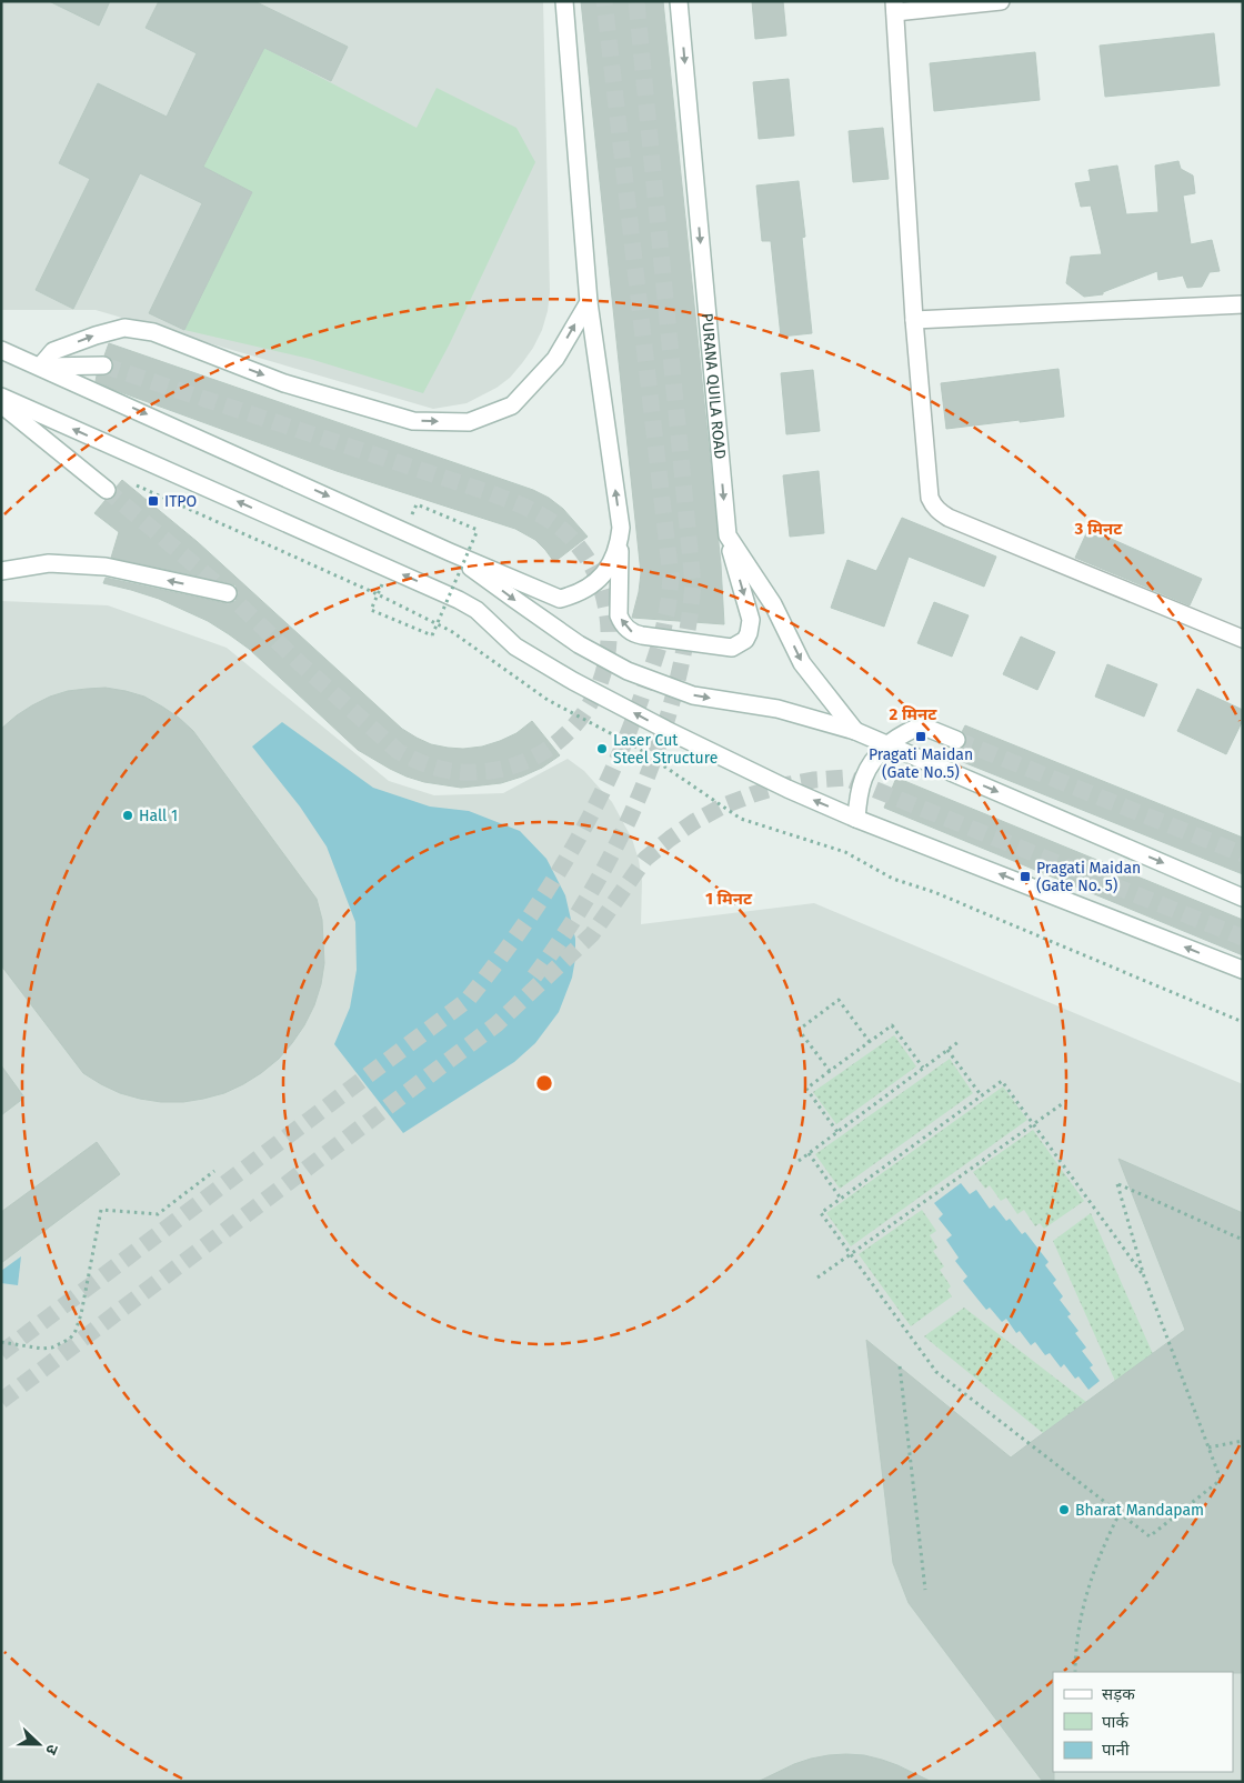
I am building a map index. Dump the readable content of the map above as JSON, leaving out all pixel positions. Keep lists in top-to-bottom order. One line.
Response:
{"streets":{"main road":["PURANA QUILA ROAD"]},"places":{"transit":["ITPO","Pragati Maidan (Gate No.5)","Pragati Maidan (Gate No. 5)"],"other":["Laser Cut Steel Structure","Hall 1","Bharat Mandapam"]},"legend":["सड़क","पार्क","पानी"],"north":"right","rings":["3 मिनट","2 मिनट","1 मिनट"]}
